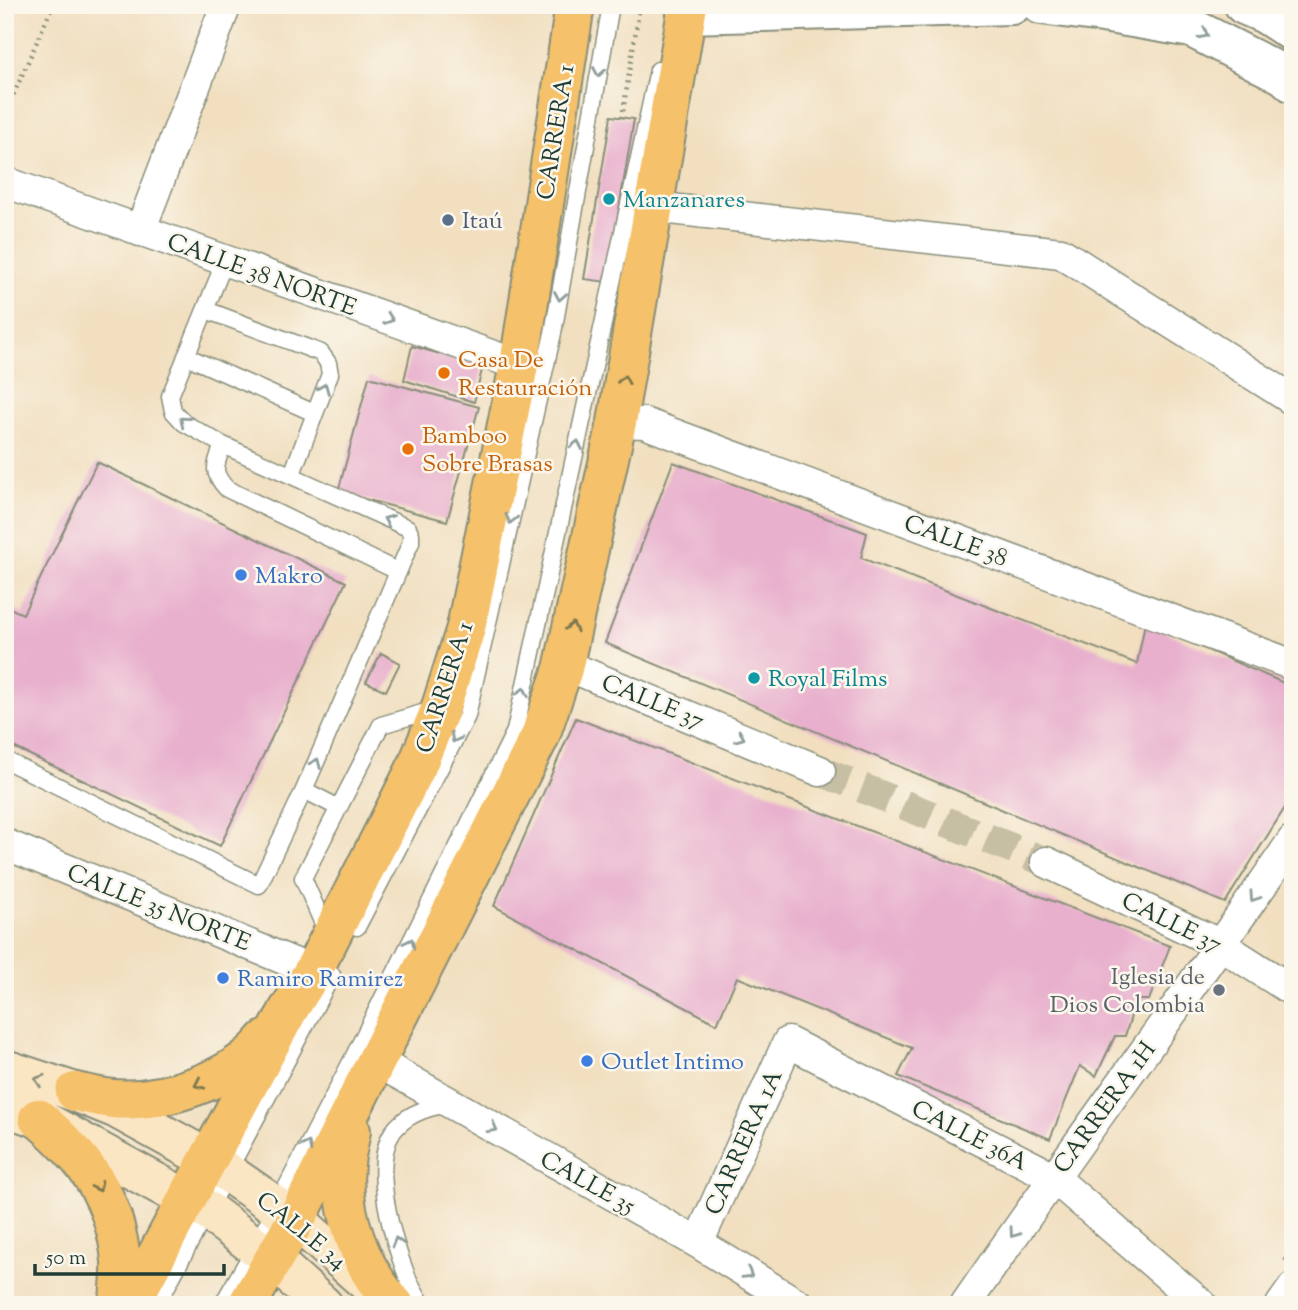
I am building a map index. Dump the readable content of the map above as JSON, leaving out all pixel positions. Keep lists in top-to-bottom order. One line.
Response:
{"streets":{"main road":["CARRERA 1","CALLE 34"],"street":["CALLE 38 NORTE","CALLE 38","CALLE 37","CALLE 35 NORTE","CARRERA 1H","CALLE 36A","CARRERA 1A","CALLE 35"]},"crossings":[["CARRERA 1","CALLE 38 NORTE"],["CARRERA 1","CALLE 35 NORTE"],["CARRERA 1","CALLE 34"],["CALLE 37","CARRERA 1H"],["CARRERA 1H","CALLE 36A"],["CALLE 36A","CARRERA 1A"],["CARRERA 1A","CALLE 35"]],"one_way":["CALLE 38 NORTE","CALLE 37","CARRERA 1H","CALLE 35"],"places":["Manzanares","Itaú","Casa De Restauración","Bamboo Sobre Brasas","Makro","Royal Films","Ramiro Ramirez","Iglesia de Dios Colombia","Outlet Intimo"],"scale_bar":"50 m"}
